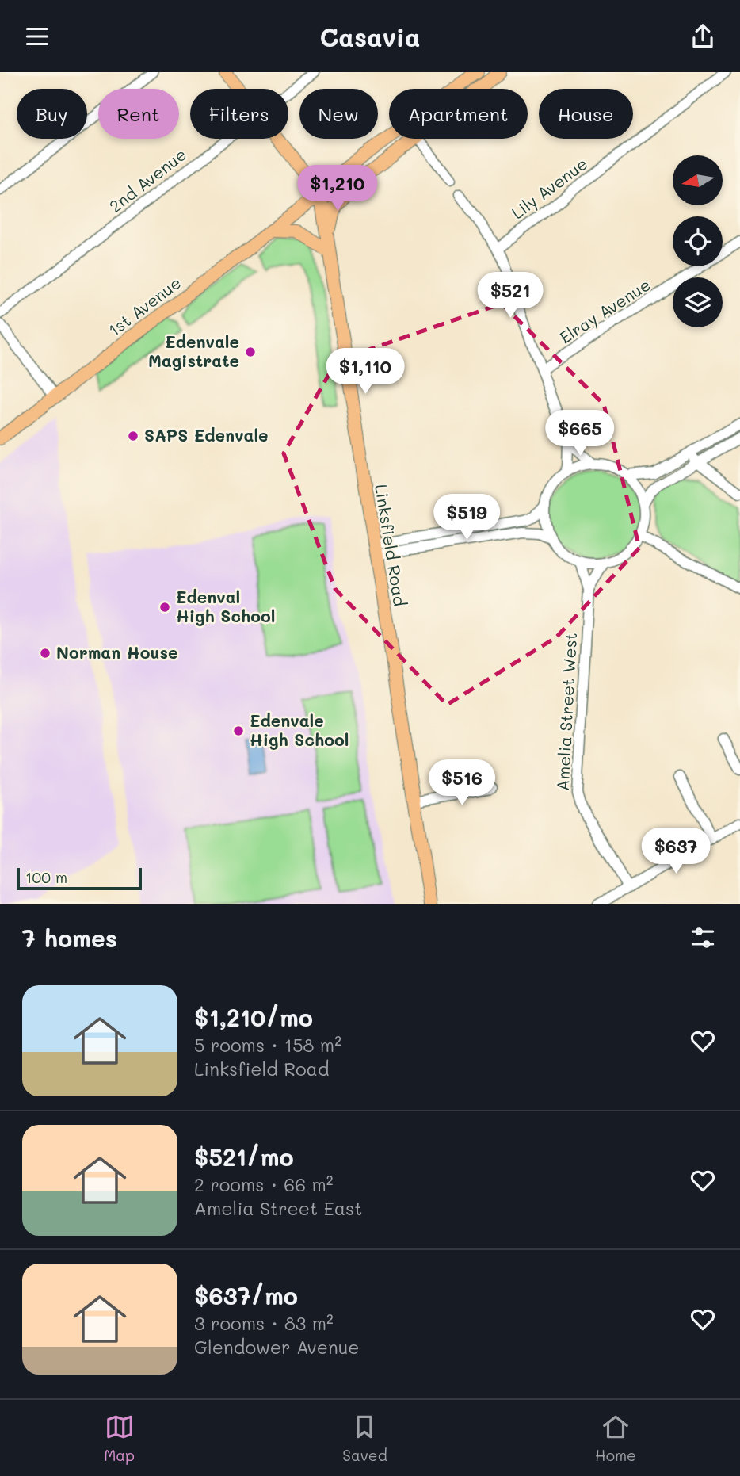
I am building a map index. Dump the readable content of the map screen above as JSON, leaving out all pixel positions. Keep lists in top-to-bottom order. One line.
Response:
{"streets":{"main road":["1st Avenue","Linksfield Road"],"street":["2nd Avenue","Lily Avenue","Elray Avenue","Amelia Street West"]},"crossings":[["1st Avenue","Linksfield Road"]],"places":["Edenvale Magistrate","SAPS Edenvale","Edenval High School","Norman House","Edenvale High School"],"scale_bar":"100 m","north":"left","page":{"header":"Casavia","chip":["Buy","Rent","Filters","New","Apartment","House"],"price":["$1,210","$521","$1,110","$665","$519","$516","$637"],"scale":"100 m","heading":"7 homes","list":[{"name":"$1,210/mo","note":"5 rooms · 158 m² · Linksfield Road"},{"name":"$521/mo","note":"2 rooms · 66 m² · Amelia Street East"},{"name":"$637/mo","note":"3 rooms · 83 m² · Glendower Avenue"}],"tabs":["Map","Saved","Home"]}}
